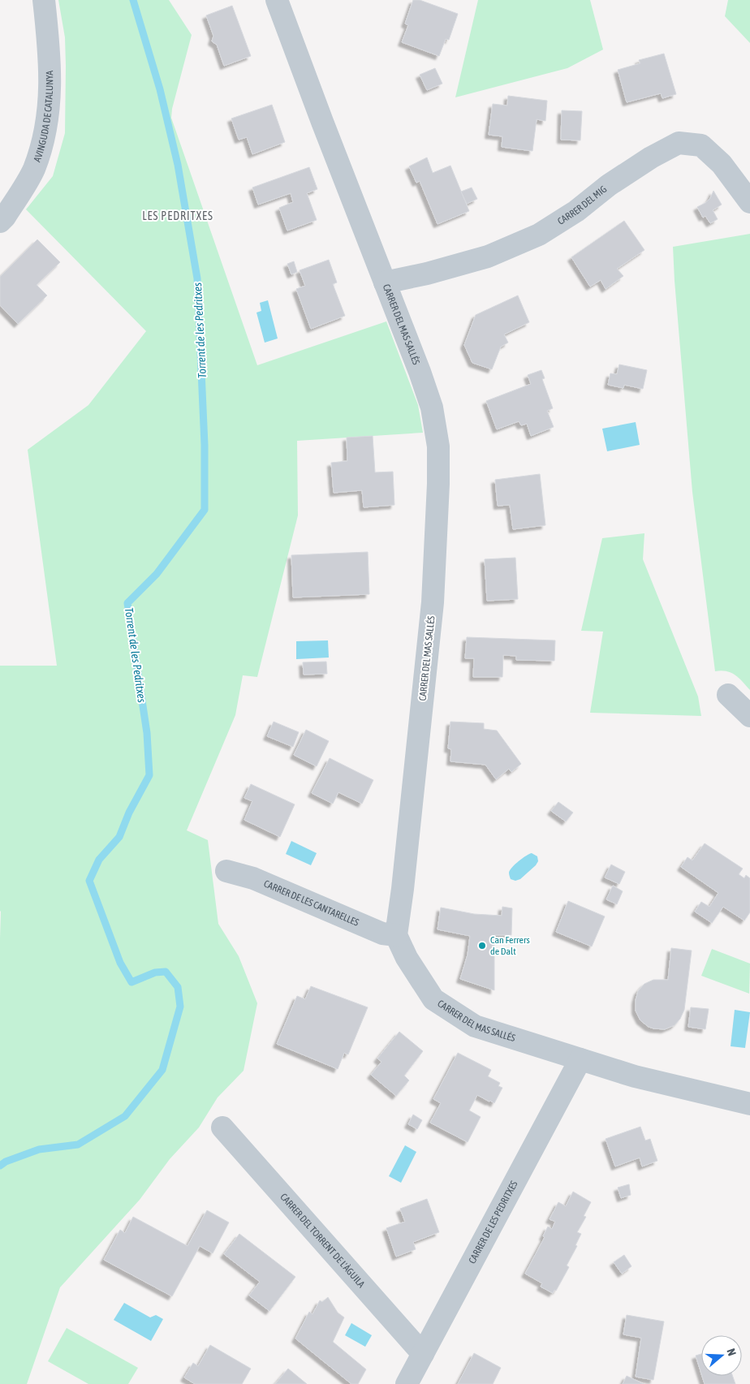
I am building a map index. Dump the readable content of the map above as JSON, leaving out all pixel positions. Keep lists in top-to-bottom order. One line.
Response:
{"streets":{"street":["AVINGUDA DE CATALUNYA","CARRER DEL MIG","CARRER DEL MAS SALLÉS","CARRER DE LES CANTARELLES","CARRER DE LES PEDRITXES","CARRER DEL TORRENT DE L'ÀGUILA"]},"crossings":[["CARRER DEL MIG","CARRER DEL MAS SALLÉS"],["CARRER DEL MAS SALLÉS","CARRER DE LES CANTARELLES"],["CARRER DEL MAS SALLÉS","CARRER DE LES PEDRITXES"],["CARRER DE LES PEDRITXES","CARRER DEL TORRENT DE L'ÀGUILA"]],"districts":["LES PEDRITXES"],"water":["Torrent de les Pedritxes"],"places":["Can Ferrers de Dalt"],"north":"right"}
